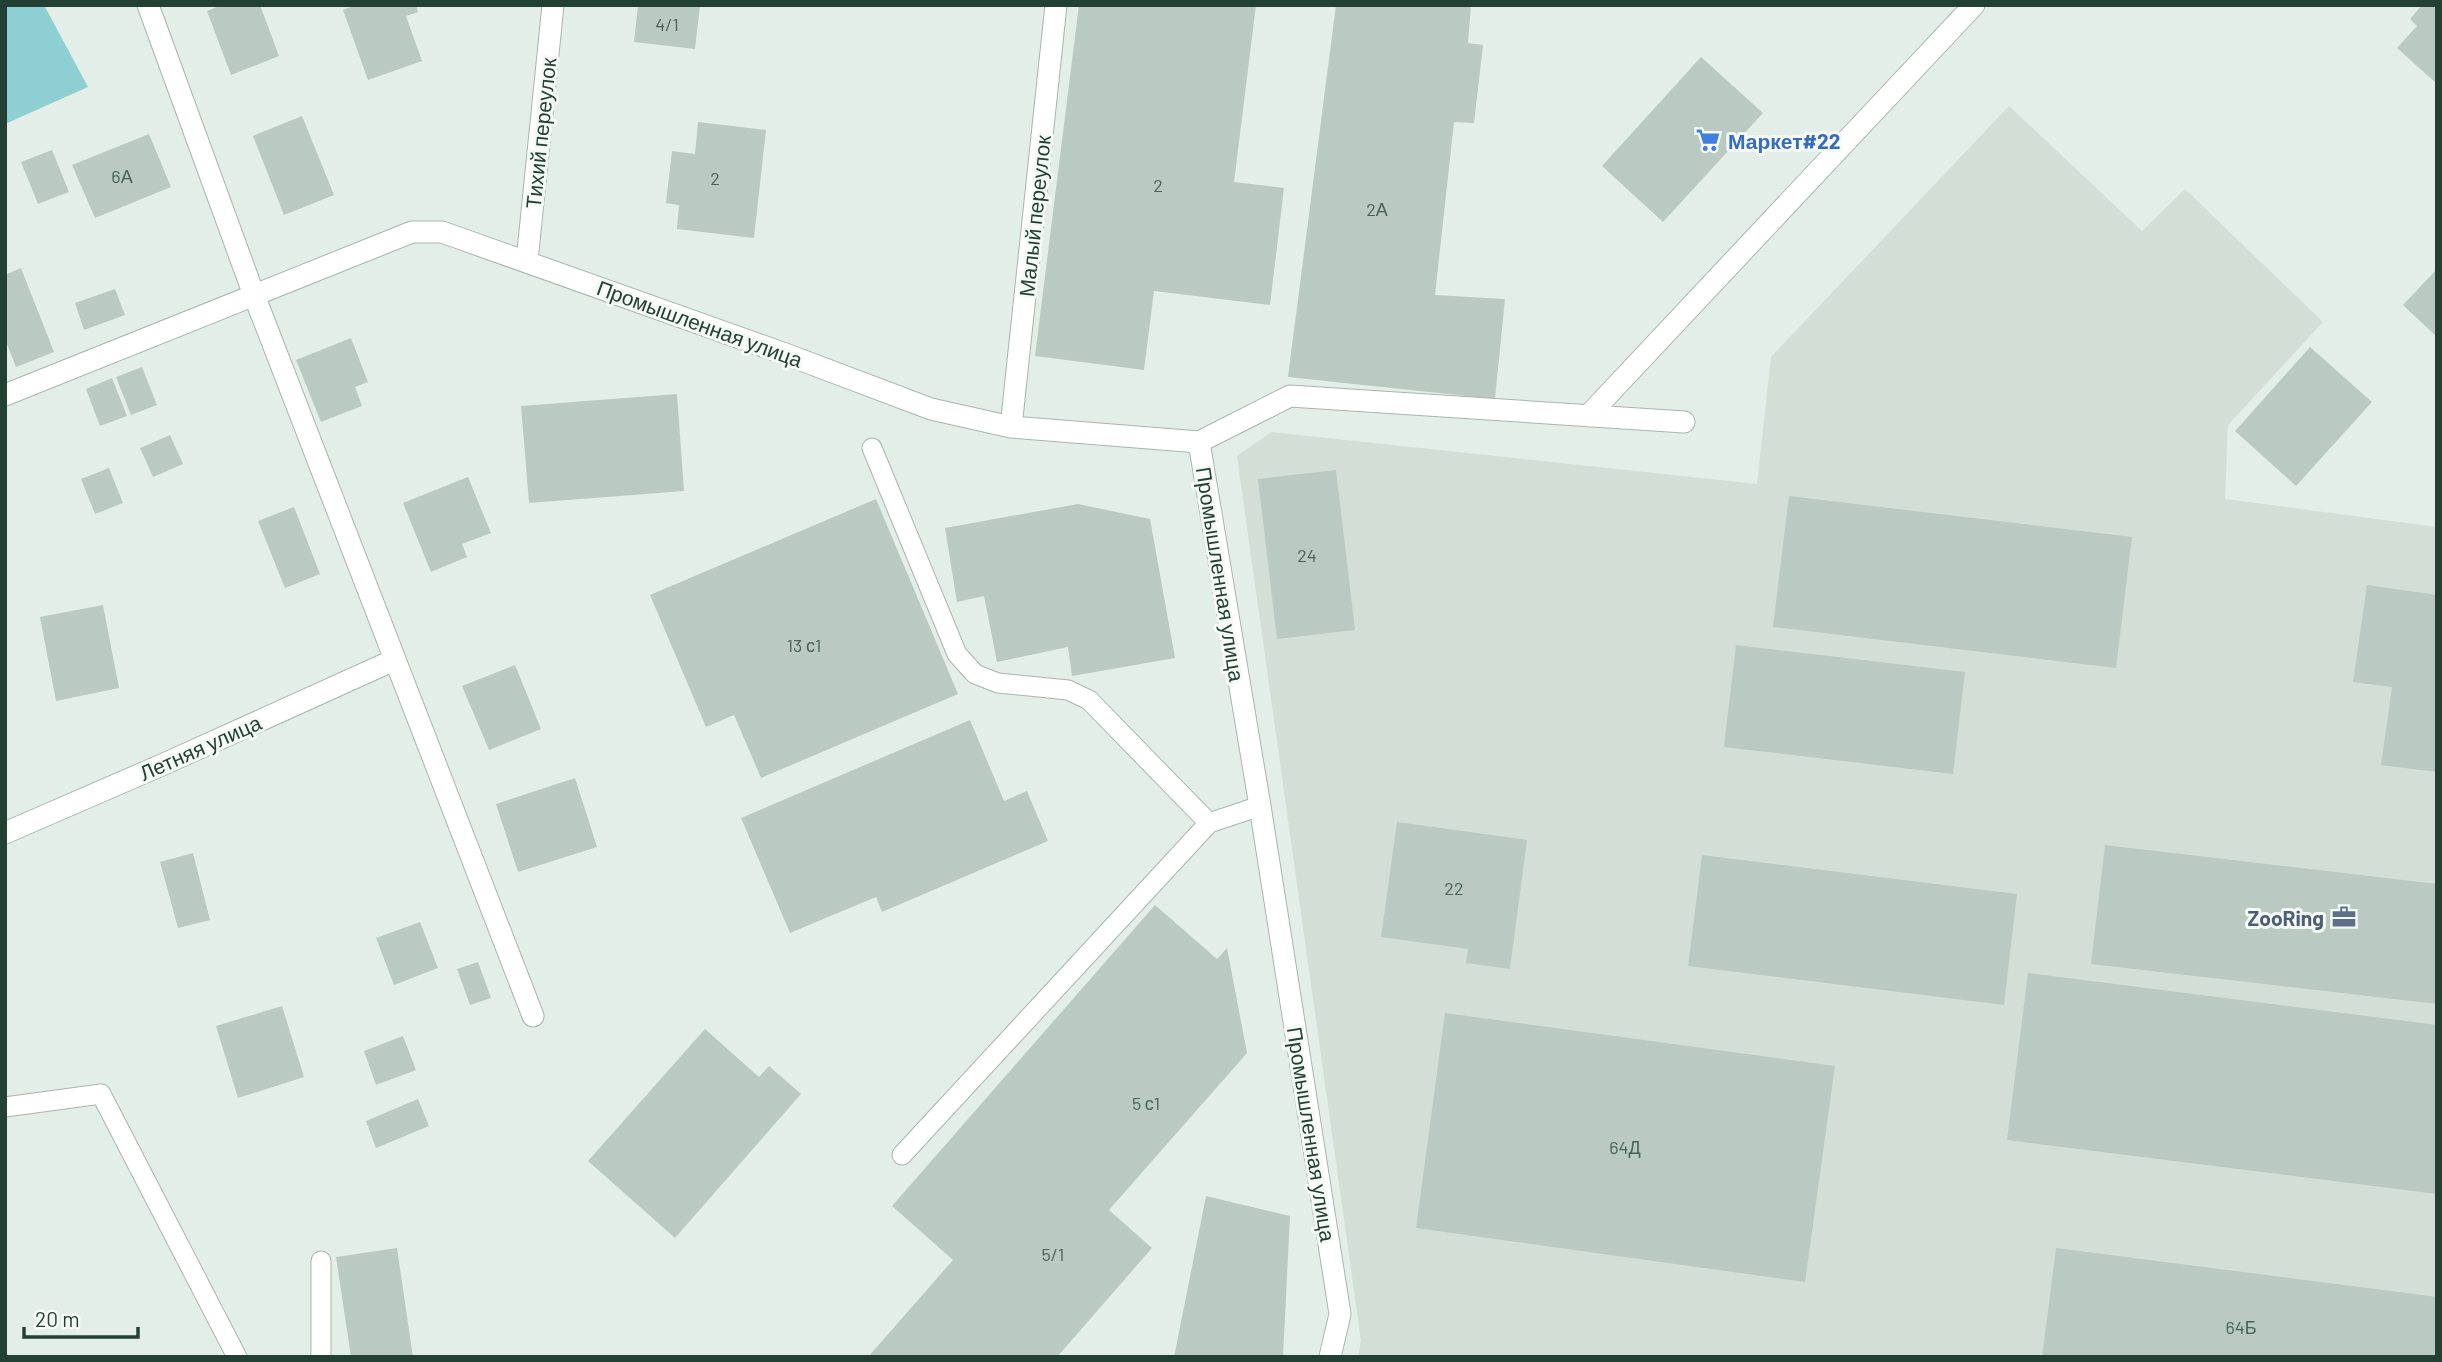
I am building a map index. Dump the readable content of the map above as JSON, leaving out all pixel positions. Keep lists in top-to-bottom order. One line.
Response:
{"streets":{"street":["Тихий переулок","Малый переулок","Промышленная улица","Летняя улица"]},"crossings":[["Тихий переулок","Промышленная улица"],["Малый переулок","Промышленная улица"]],"places":{"supermarket":["Маркет#22"],"office":["ZooRing"]},"house_numbers":["4/1","6А","2","2","2А","24","13 с1","22","5 с1","64Д","5/1","64Б"],"scale_bar":"20 m"}
